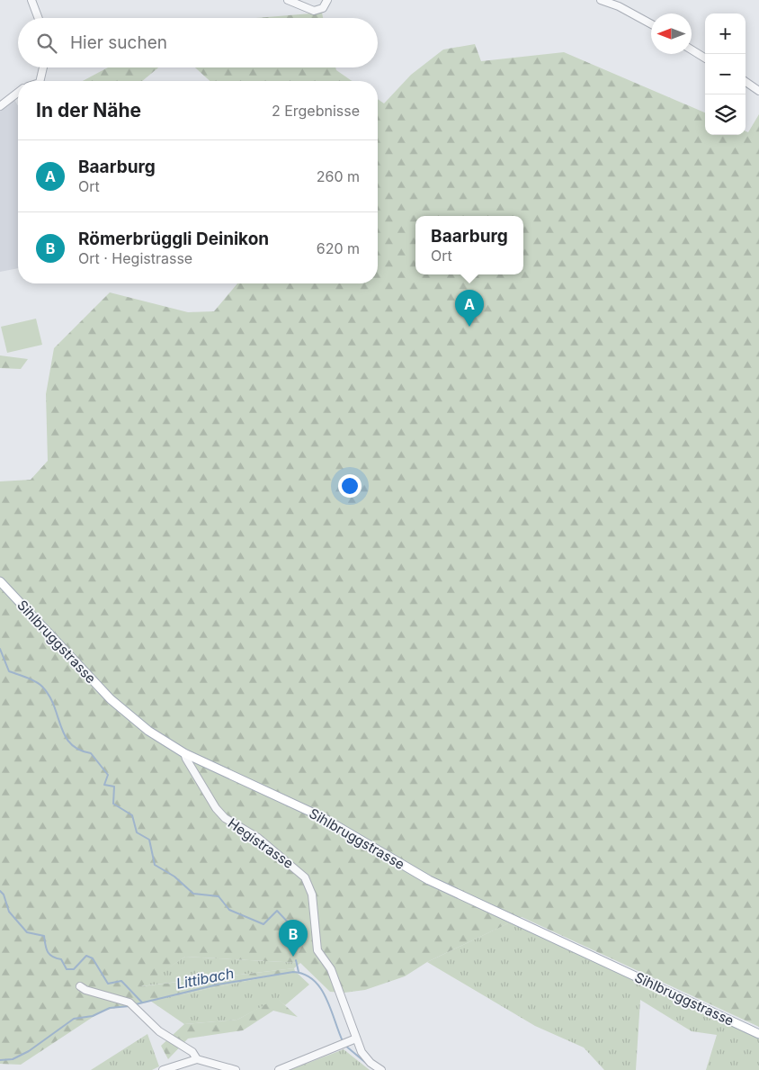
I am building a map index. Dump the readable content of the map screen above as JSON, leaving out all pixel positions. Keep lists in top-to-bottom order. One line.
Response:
{"streets":{"main road":["Sihlbruggstrasse"],"street":["Hegistrasse"]},"crossings":[["Sihlbruggstrasse","Hegistrasse"]],"water":["Littibach"],"north":"left","page":{"map_buttons":["+","−"],"search":"Hier suchen","heading":["In der Nähe","2 Ergebnisse"],"list":[{"mark":"A","name":"Baarburg","note":"Ort","value":"260 m"},{"mark":"B","name":"Römerbrüggli Deinikon","note":"Ort · Hegistrasse","value":"620 m"}],"popup":["Baarburg","Ort"],"pins":["A","B"]}}
